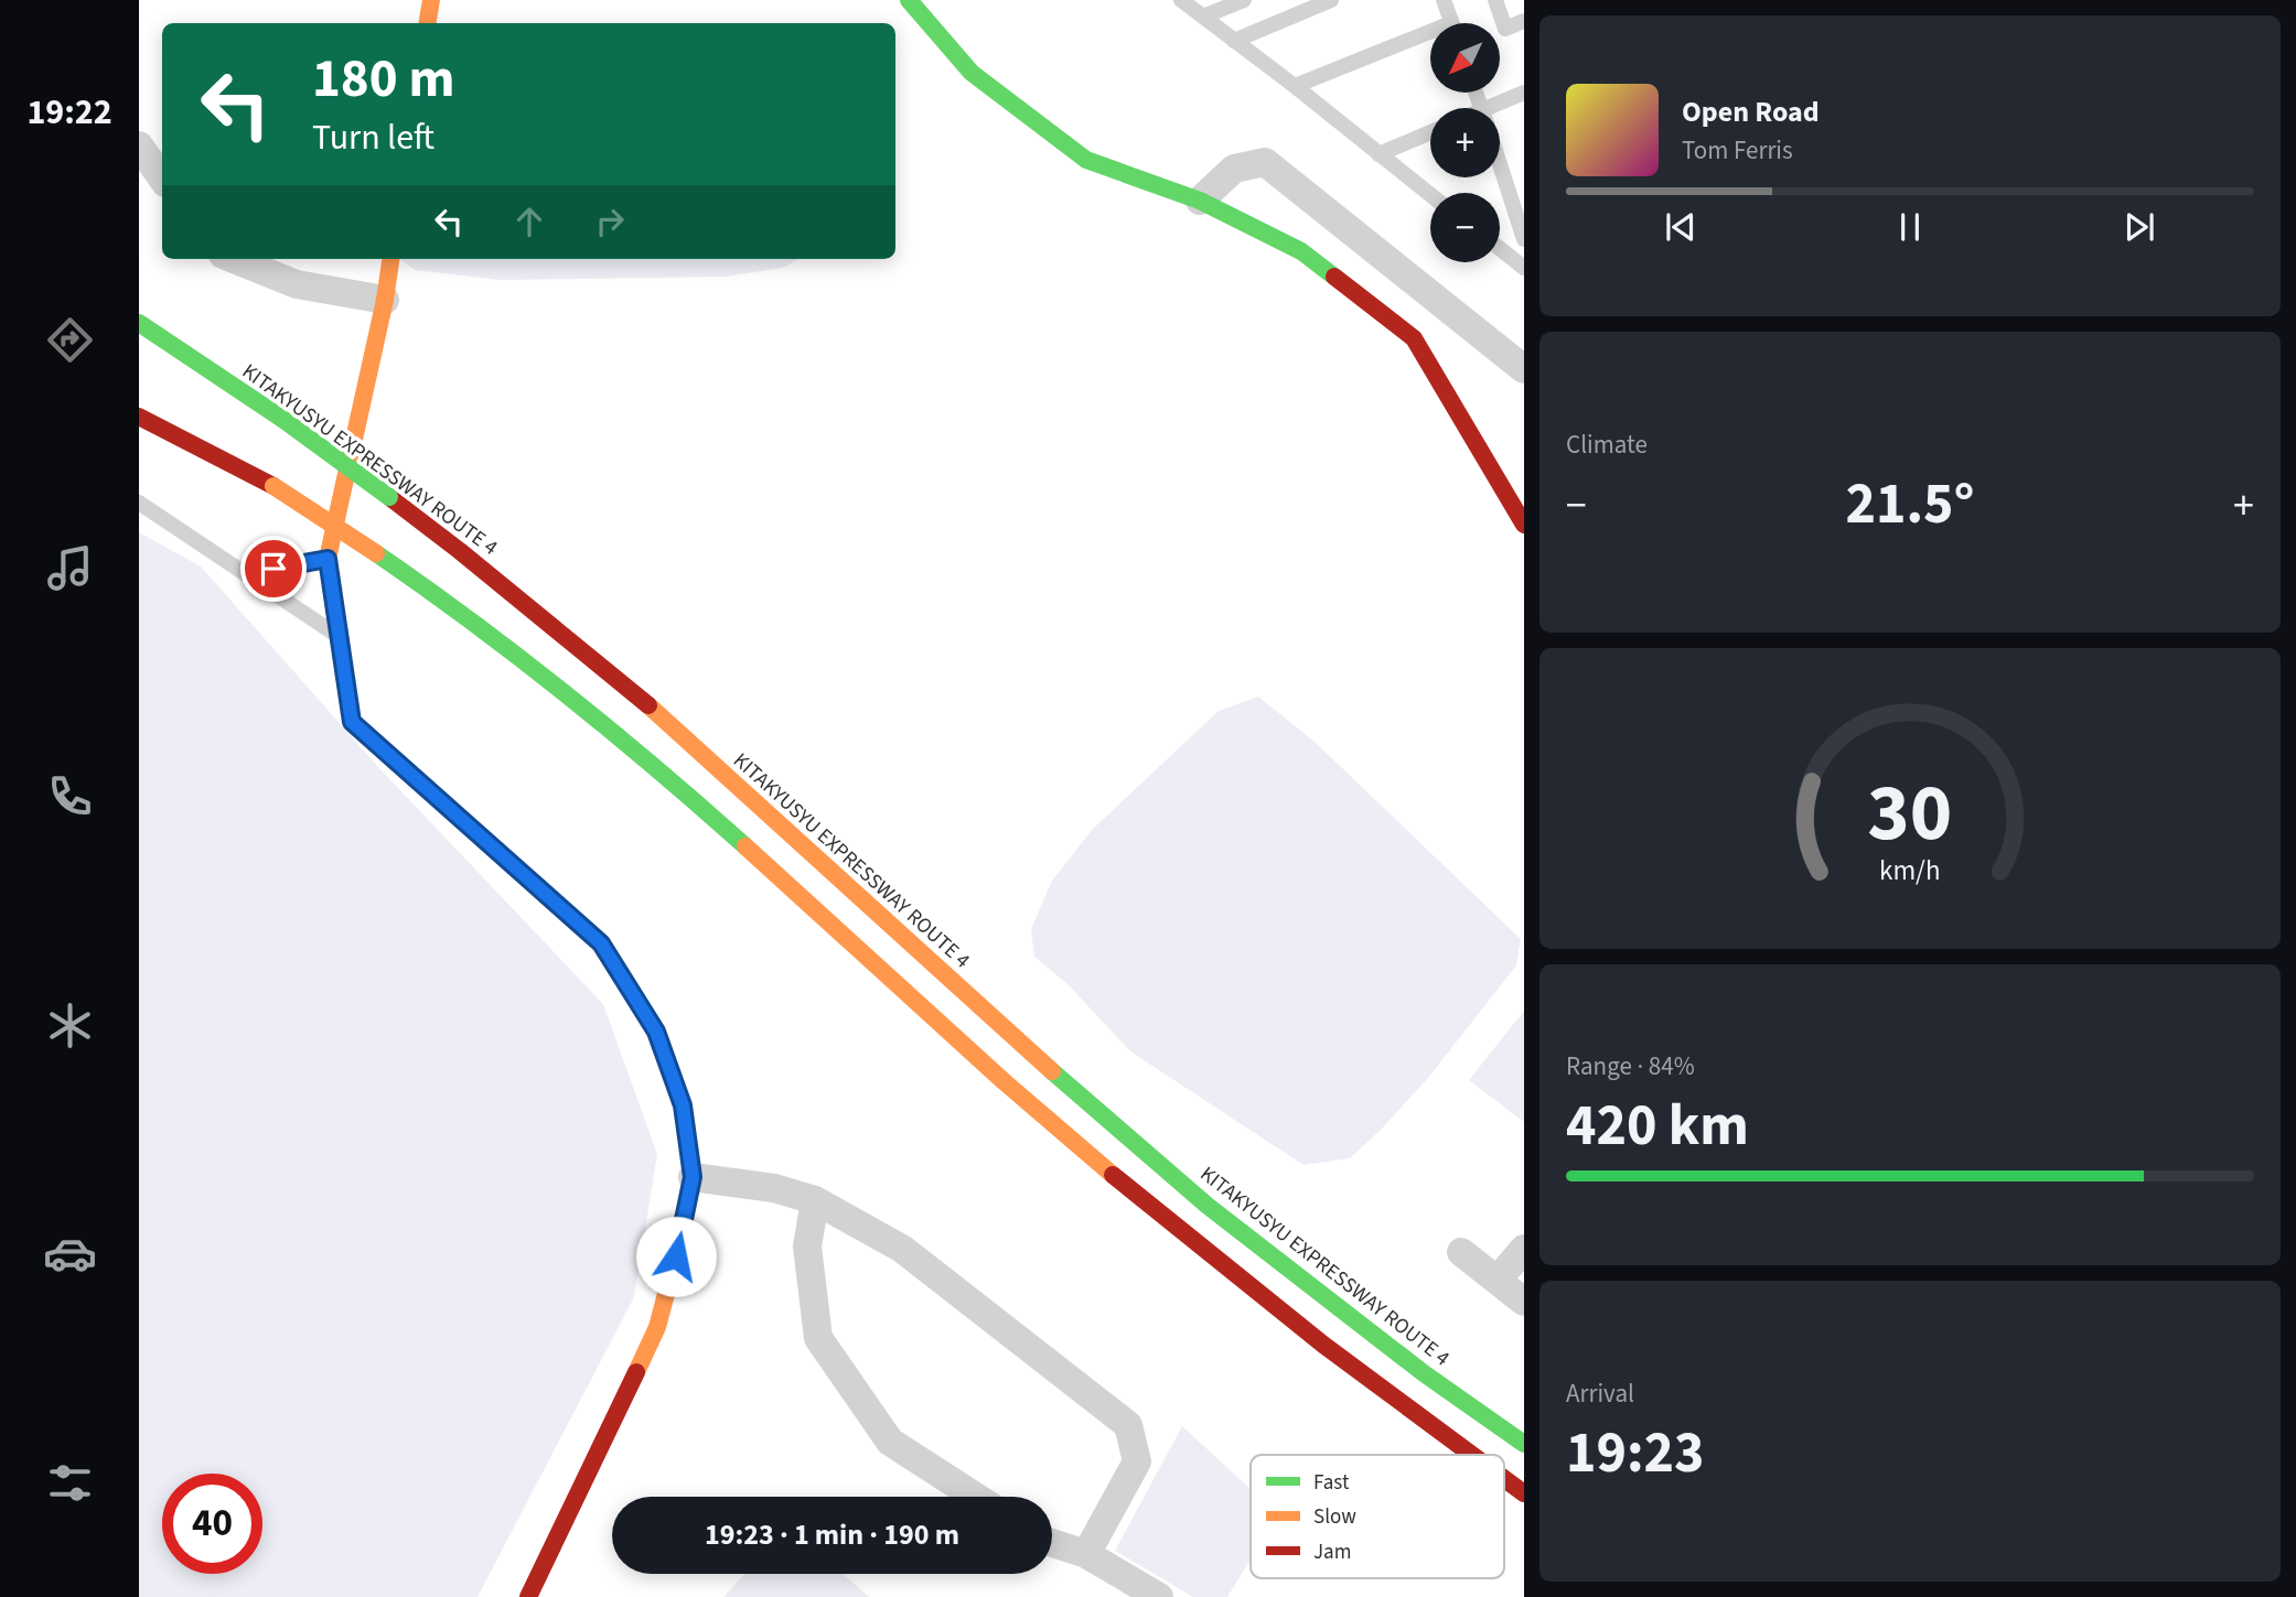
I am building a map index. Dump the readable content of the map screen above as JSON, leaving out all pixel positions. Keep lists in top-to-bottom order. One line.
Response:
{"streets":{"main road":["KITAKYUSYU EXPRESSWAY ROUTE 4"]},"legend":["Fast","Slow","Jam"],"north":"bottom left","page":{"tabs":"19:22","map_buttons":["+","−"],"turn":["180 m","Turn left"],"song":["Open Road","Tom Ferris"],"tile":["Climate",["Range · 84%","420 km"],["Arrival","19:23"]],"heat":["−","21.5°","+"],"limit":"40","trip":"19:23 · 1 min · 190 m","gauge":["30","km/h"]}}
